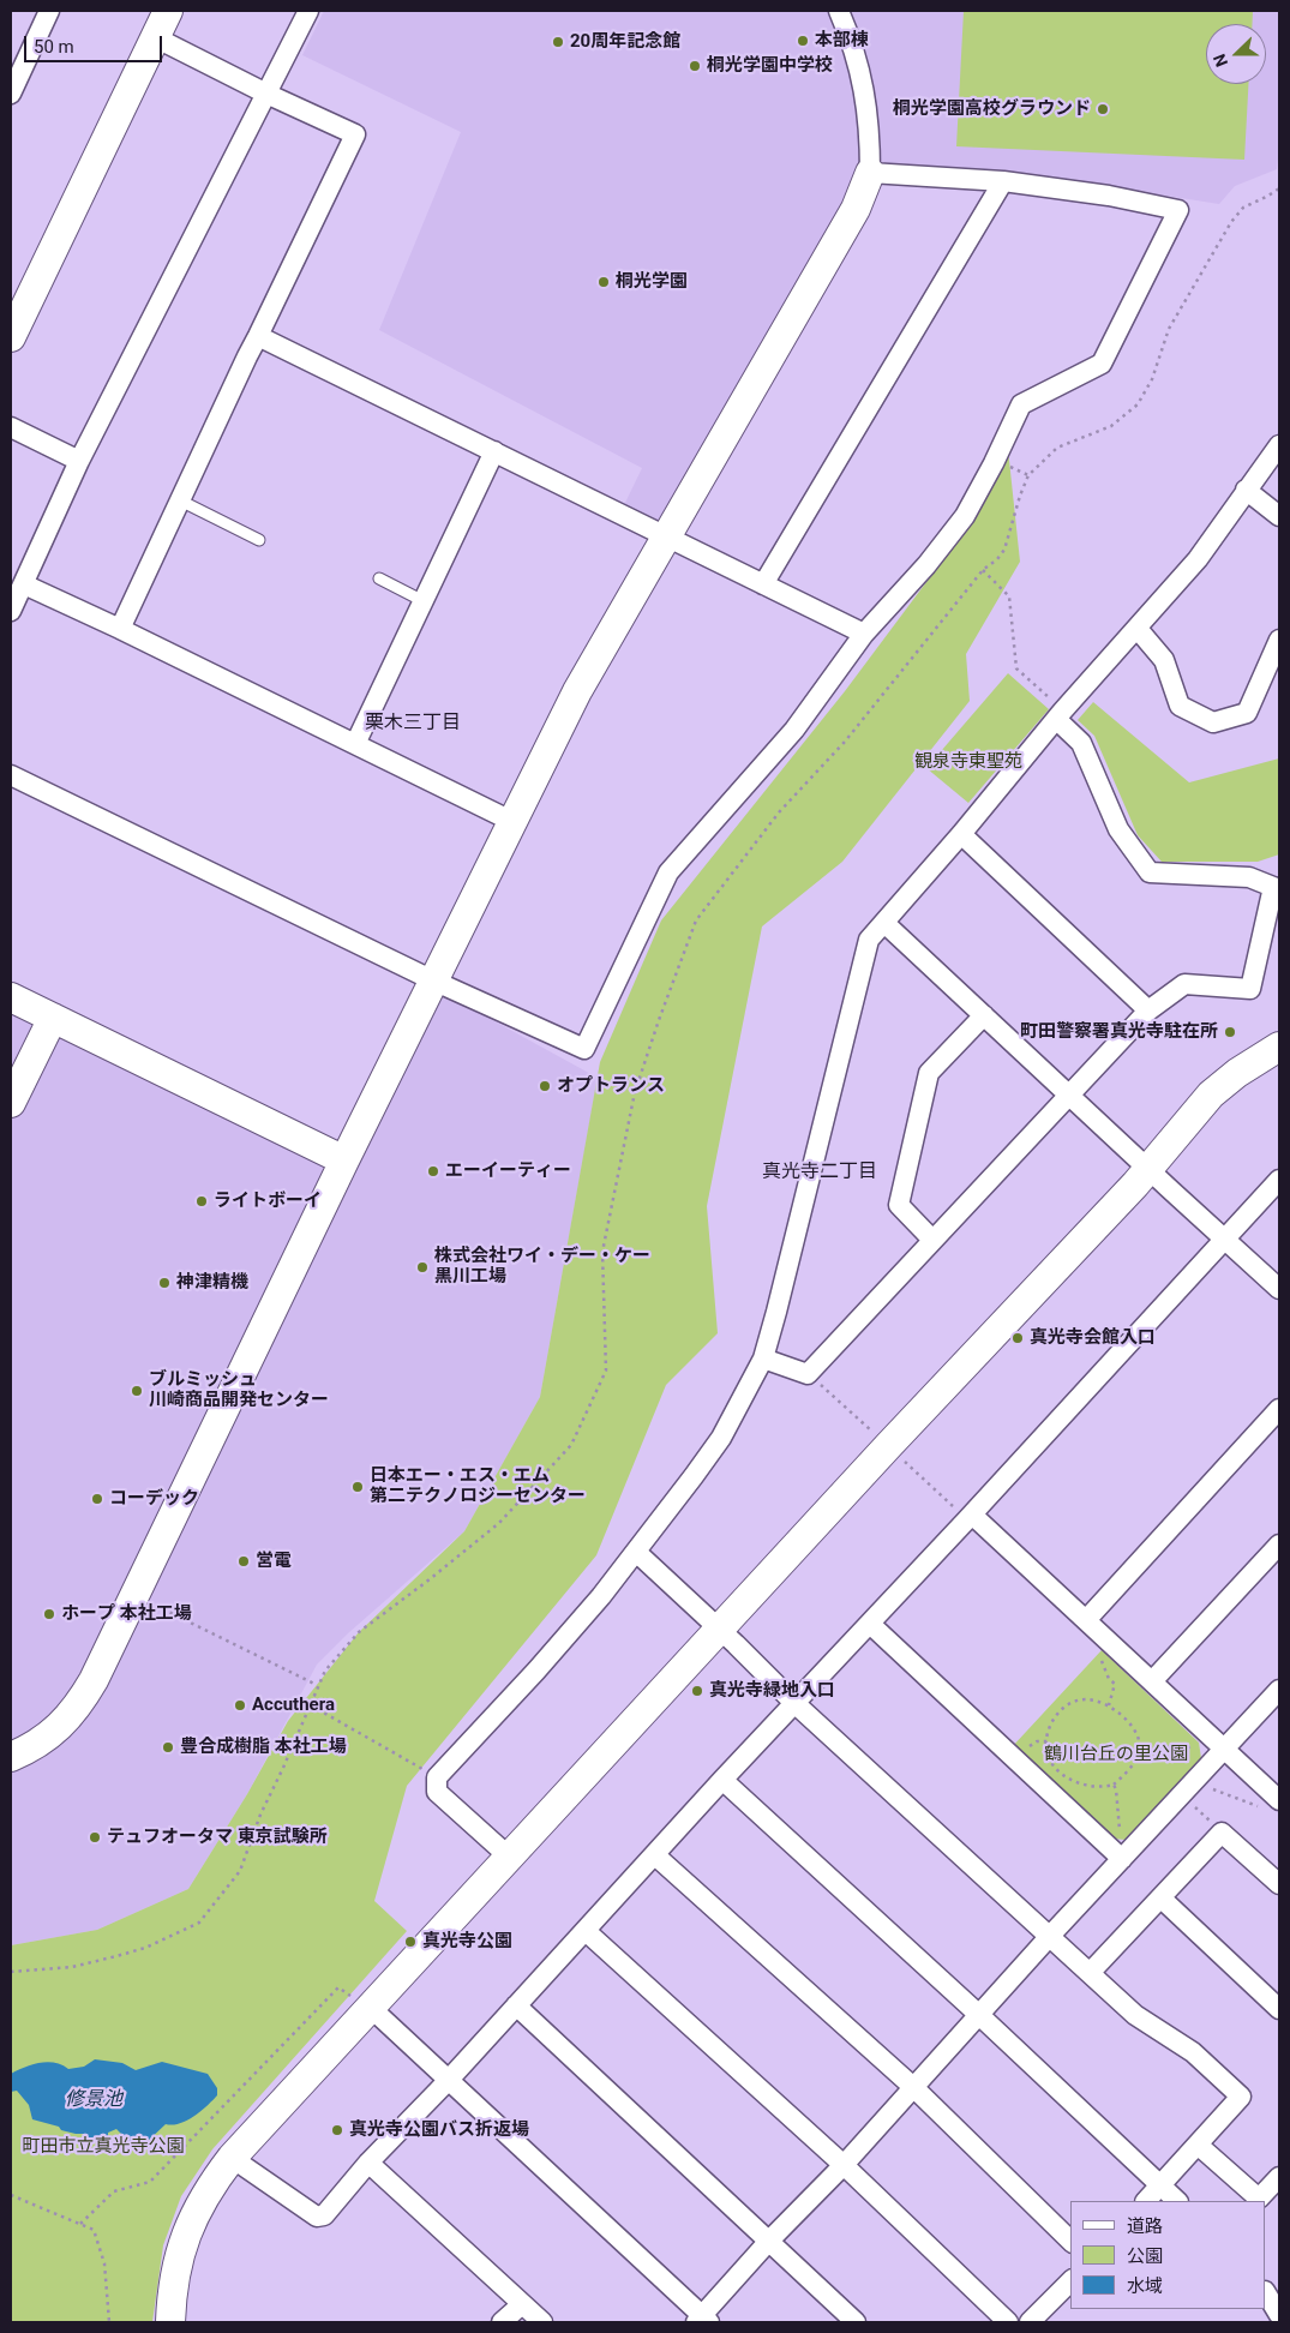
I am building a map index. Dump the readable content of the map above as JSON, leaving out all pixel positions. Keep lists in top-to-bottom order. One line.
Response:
{"districts":["栗木三丁目","真光寺二丁目"],"water":["修景池"],"parks":["観泉寺東聖苑","鶴川台丘の里公園","町田市立真光寺公園"],"places":["本部棟","20周年記念館","桐光学園中学校","桐光学園高校グラウンド","桐光学園","町田警察署真光寺駐在所","オプトランス","エーイーティー","ライトボーイ","株式会社ワイ・デー・ケー 黒川工場","神津精機","真光寺会館入口","ブルミッシュ 川崎商品開発センター","日本エー・エス・エム 第二テクノロジーセンター","コーデック","営電","ホープ 本社工場","真光寺緑地入口","Accuthera","豊合成樹脂 本社工場","テュフオータマ 東京試験所","真光寺公園","真光寺公園バス折返場"],"legend":["道路","公園","水域"],"scale_bar":"50 m","north":"left"}
